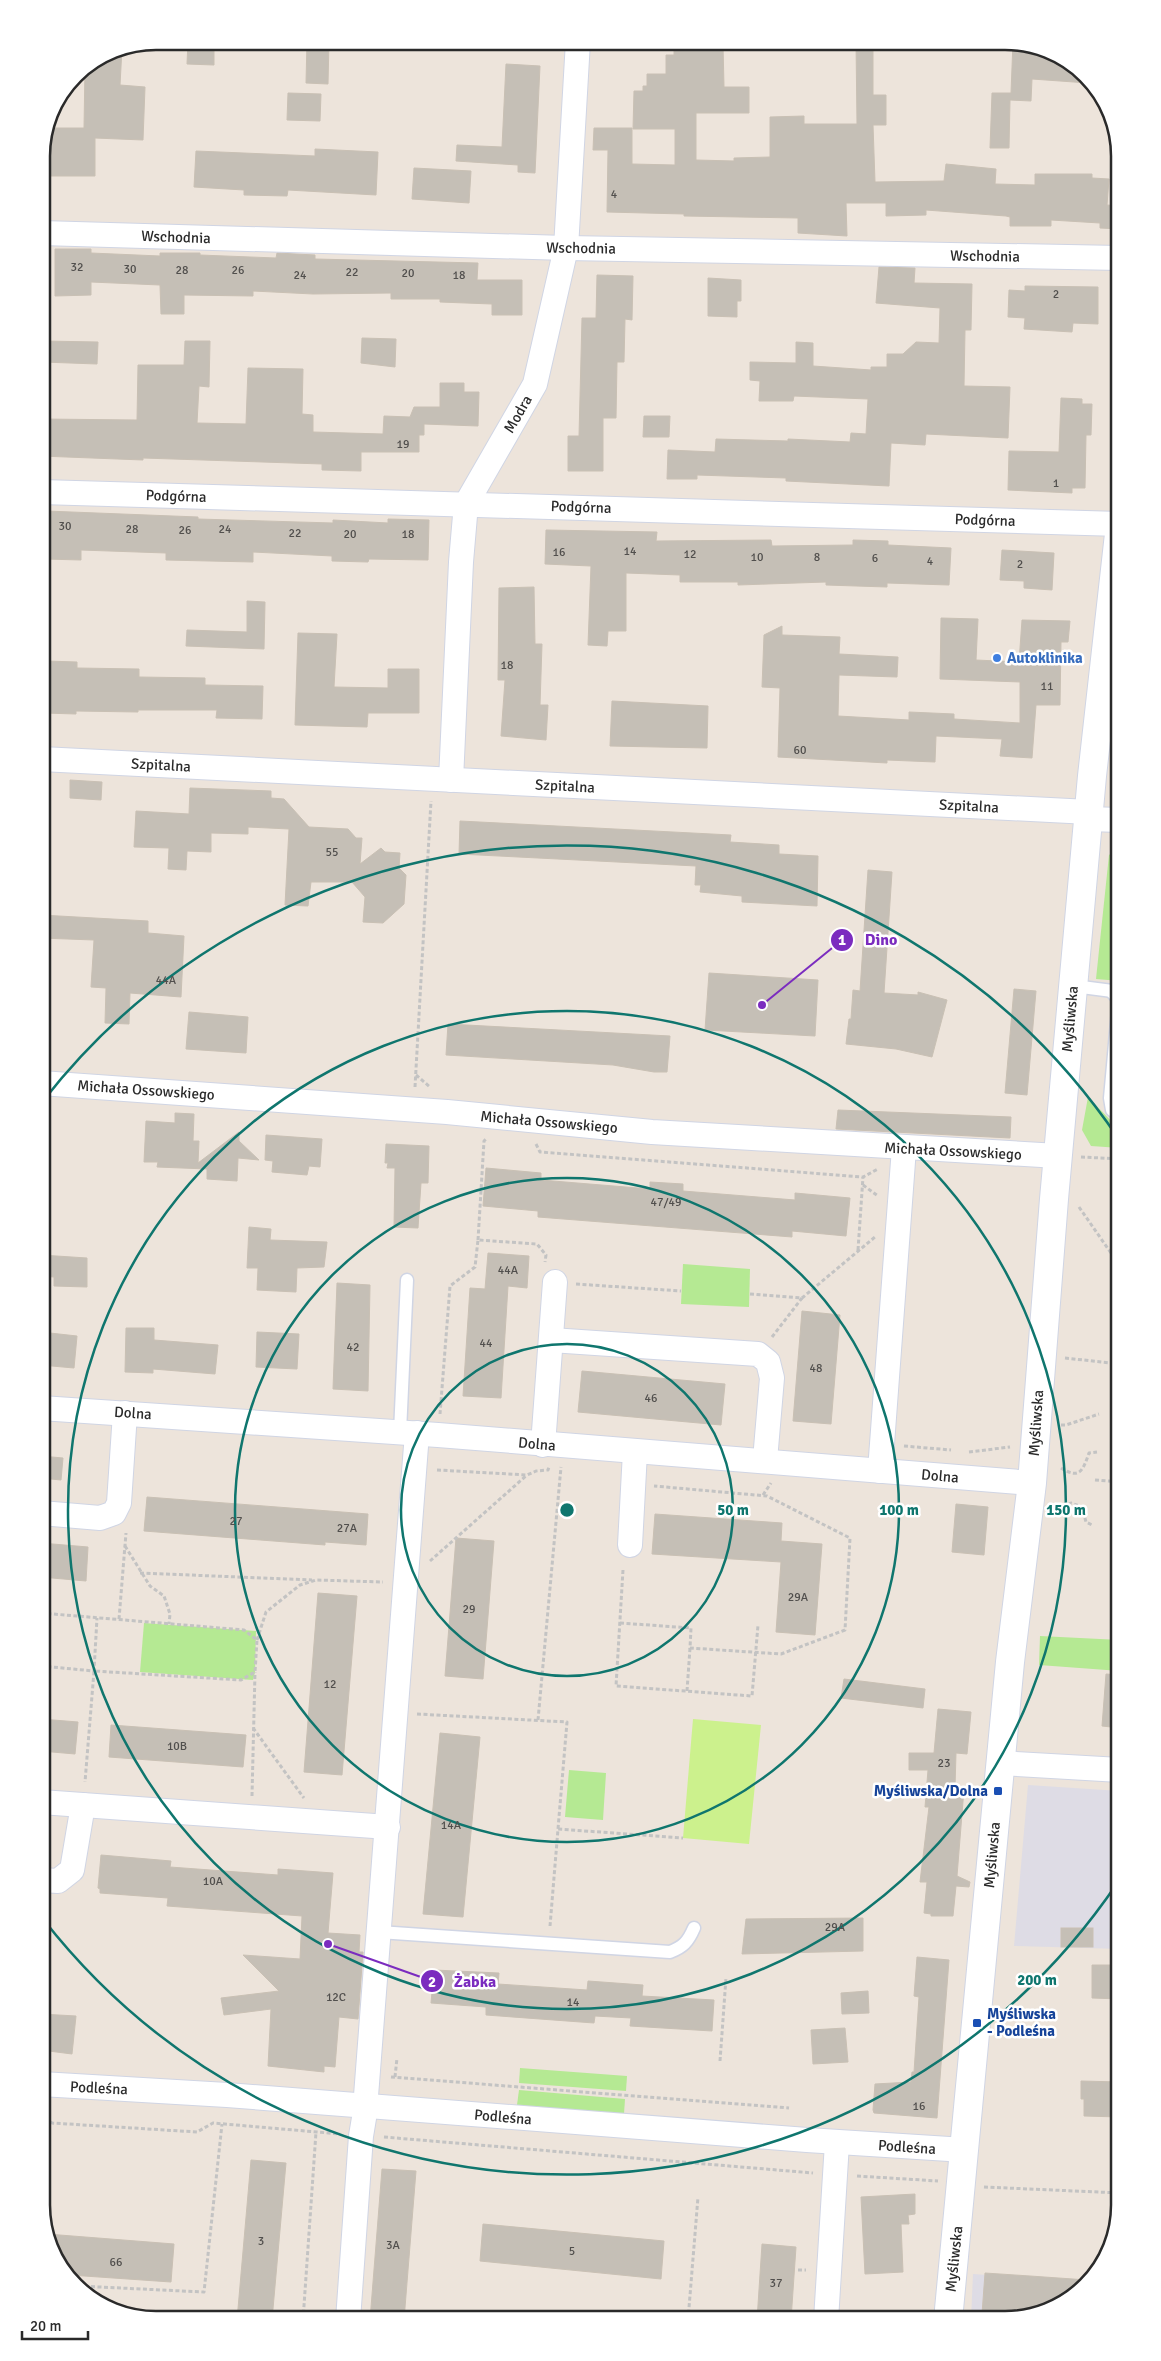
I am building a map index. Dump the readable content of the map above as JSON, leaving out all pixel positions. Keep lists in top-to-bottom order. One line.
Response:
{"streets":{"street":["Wschodnia","Modra","Podgórna","Szpitalna","Myśliwska","Michała Ossowskiego","Dolna","Podleśna"]},"crossings":[["Wschodnia","Modra"],["Modra","Podgórna"],["Modra","Szpitalna"],["Szpitalna","Myśliwska"],["Myśliwska","Michała Ossowskiego"],["Myśliwska","Dolna"],["Myśliwska","Podleśna"]],"places":{"other":["Autoklinika","Dino","Żabka"],"transit":["Myśliwska/Dolna","Myśliwska - Podleśna"]},"house_numbers":["4","32","30","28","26","22","20","24","18","2","19","1","30","28","24","26","22","20","18","14","16","12","10","8","6","4","2","18","11","60","55","44A","47/49","44A","44","42","48","46","27","27A","29A","29","12","10B","23","14A","10A","29A","12C","14","16","3","3A","5","66","37"],"scale_bar":"20 m","rings":["50 m","100 m","150 m","200 m"]}
